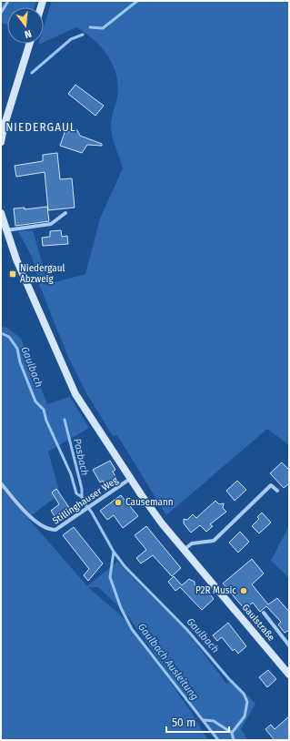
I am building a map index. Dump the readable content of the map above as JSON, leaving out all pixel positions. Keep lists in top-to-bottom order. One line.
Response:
{"streets":{"main road":["Gaulstraße"],"street":["Stillinghauser Weg"]},"crossings":[["Stillinghauser Weg","Gaulstraße"]],"districts":["NIEDERGAUL"],"water":["Gaulbach","Pasbach","Gaulbach Ausleitung"],"places":{"transit":["Niedergaul Abzweig"],"other":["Causemann","P2R Music"]},"scale_bar":"50 m","north":"bottom"}
